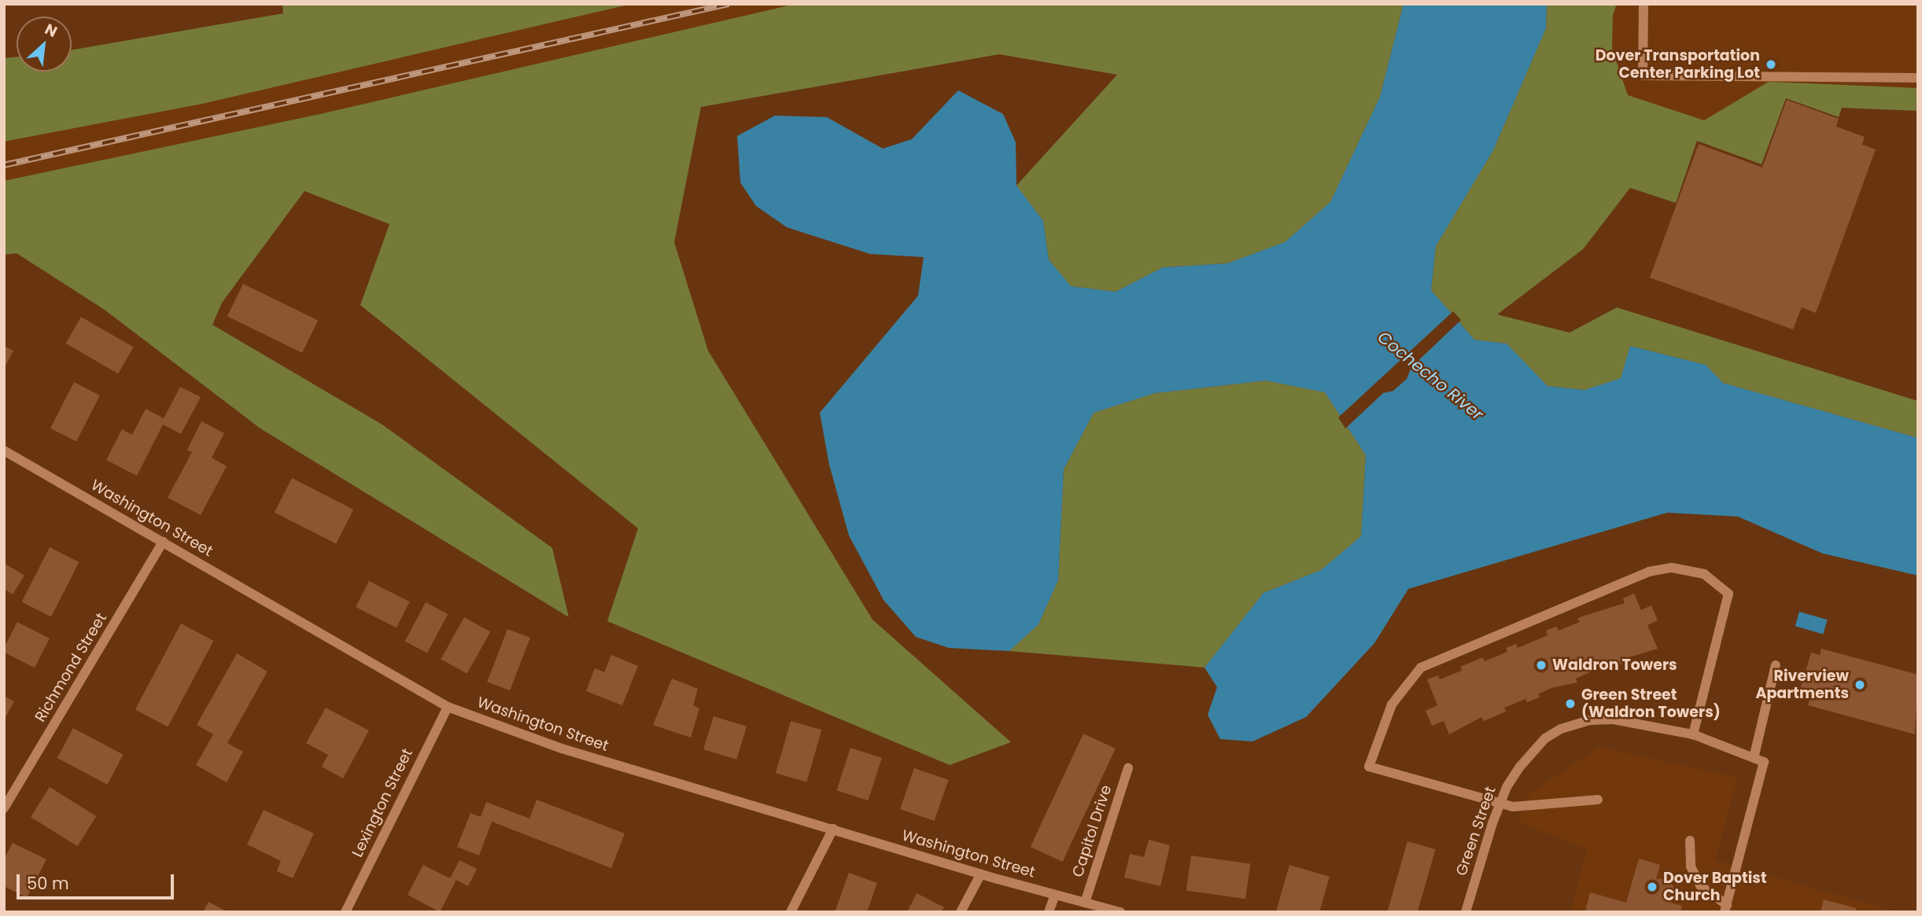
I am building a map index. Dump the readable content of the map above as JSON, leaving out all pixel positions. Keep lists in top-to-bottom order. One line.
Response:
{"streets":{"street":["Washington Street","Richmond Street","Lexington Street","Capitol Drive","Green Street"]},"crossings":[["Washington Street","Richmond Street"],["Washington Street","Lexington Street"],["Washington Street","Capitol Drive"]],"water":["Cochecho River"],"places":["Dover Transportation Center Parking Lot","Waldron Towers","Riverview Apartments","Green Street (Waldron Towers)","Dover Baptist Church"],"scale_bar":"50 m","north":"top right"}
